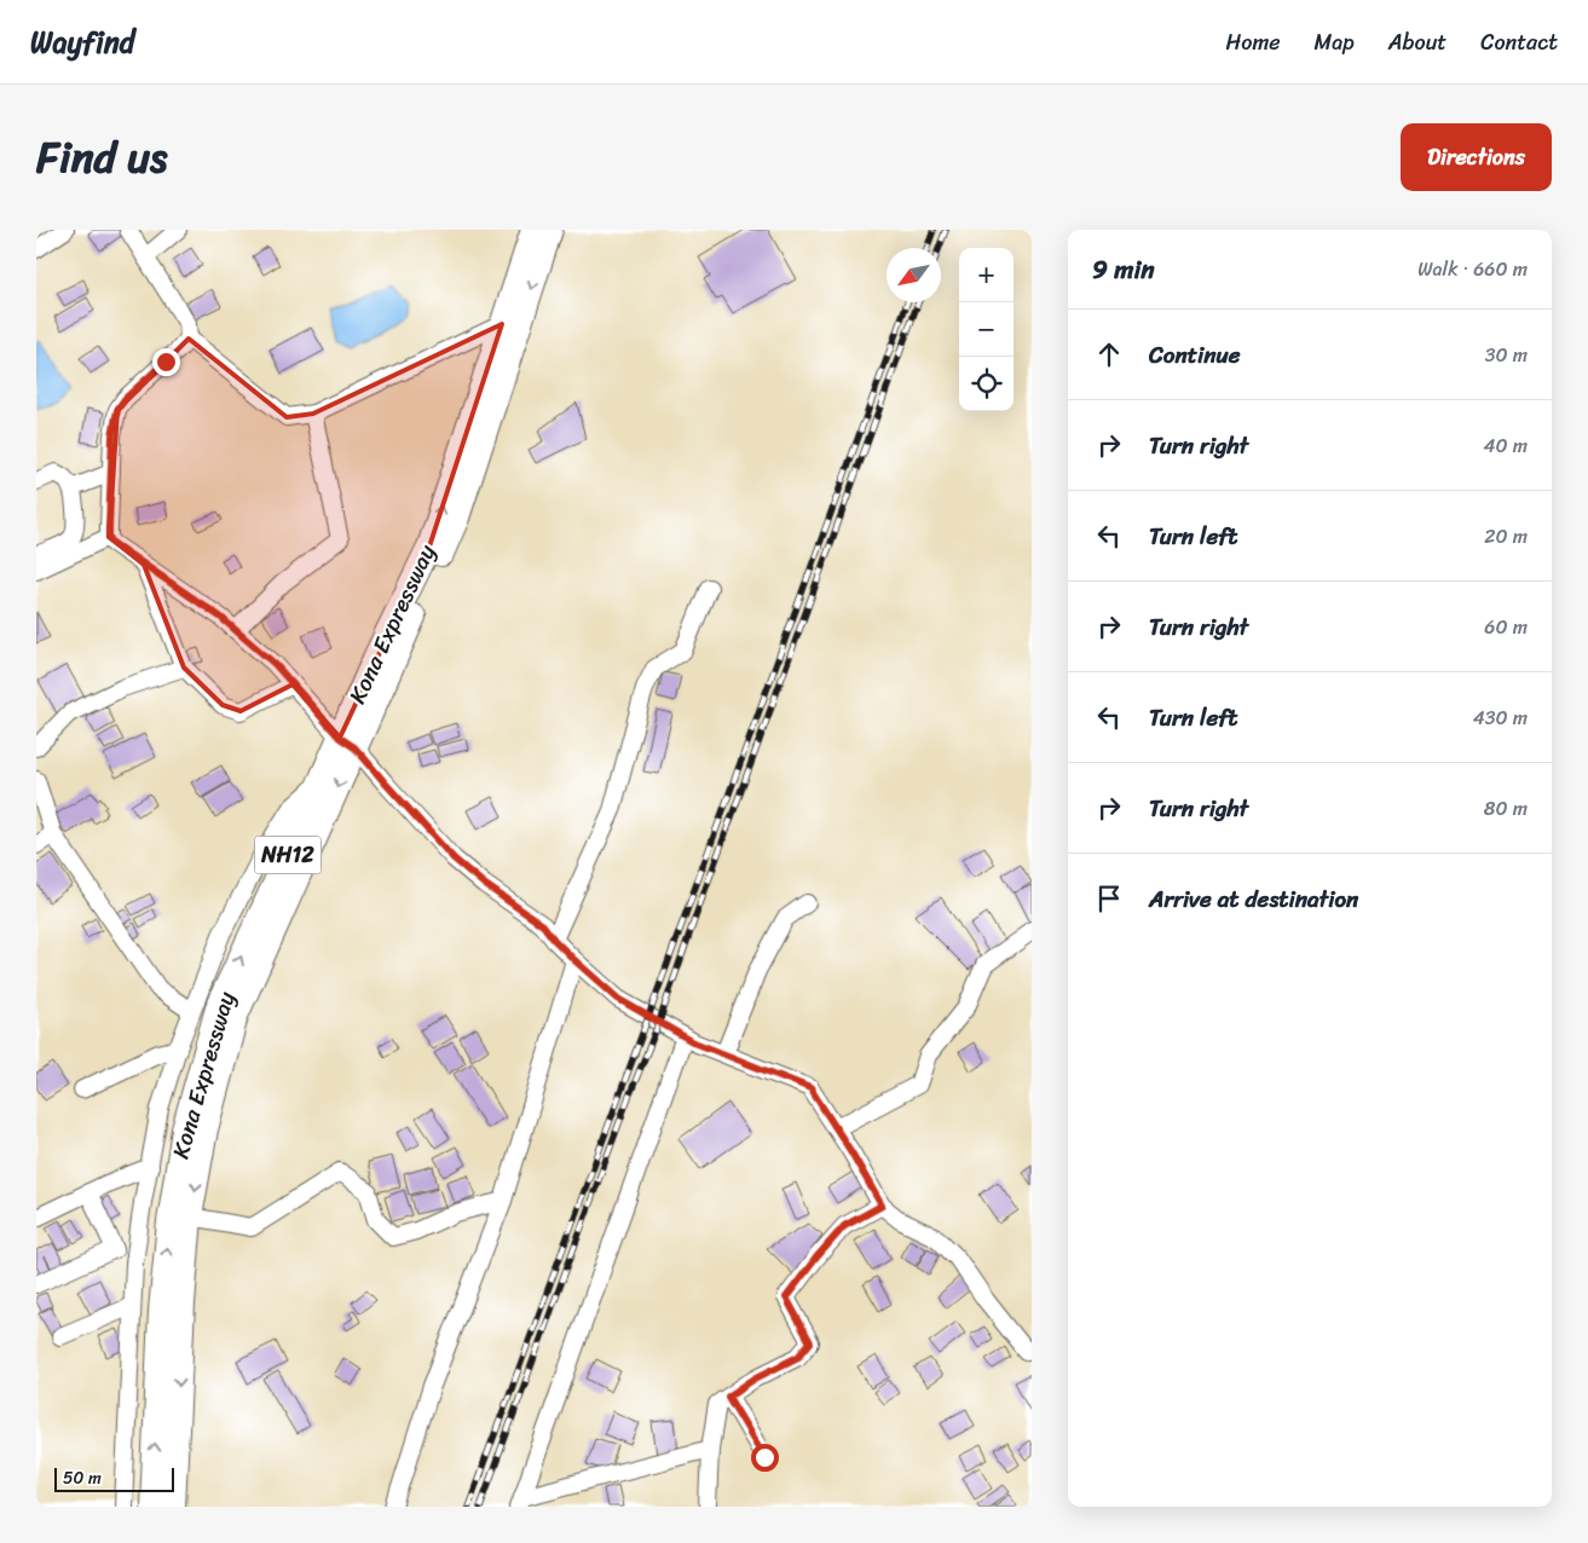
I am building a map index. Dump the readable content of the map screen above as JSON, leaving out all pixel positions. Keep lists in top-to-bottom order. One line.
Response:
{"streets":{"highway":["Kona Expressway","NH12"]},"scale_bar":"50 m","north":"bottom left","page":{"header":"Wayfind","nav":["Home","Map","About","Contact"],"title":"Find us","buttons":"Directions","heading":["9 min","Walk · 660 m"],"map_buttons":["+","−"],"list":[["Continue","30 m"],["Turn right","40 m"],["Turn left","20 m"],["Turn right","60 m"],["Turn left","430 m"],["Turn right","80 m"],"Arrive at destination"],"scale":"50 m"}}
